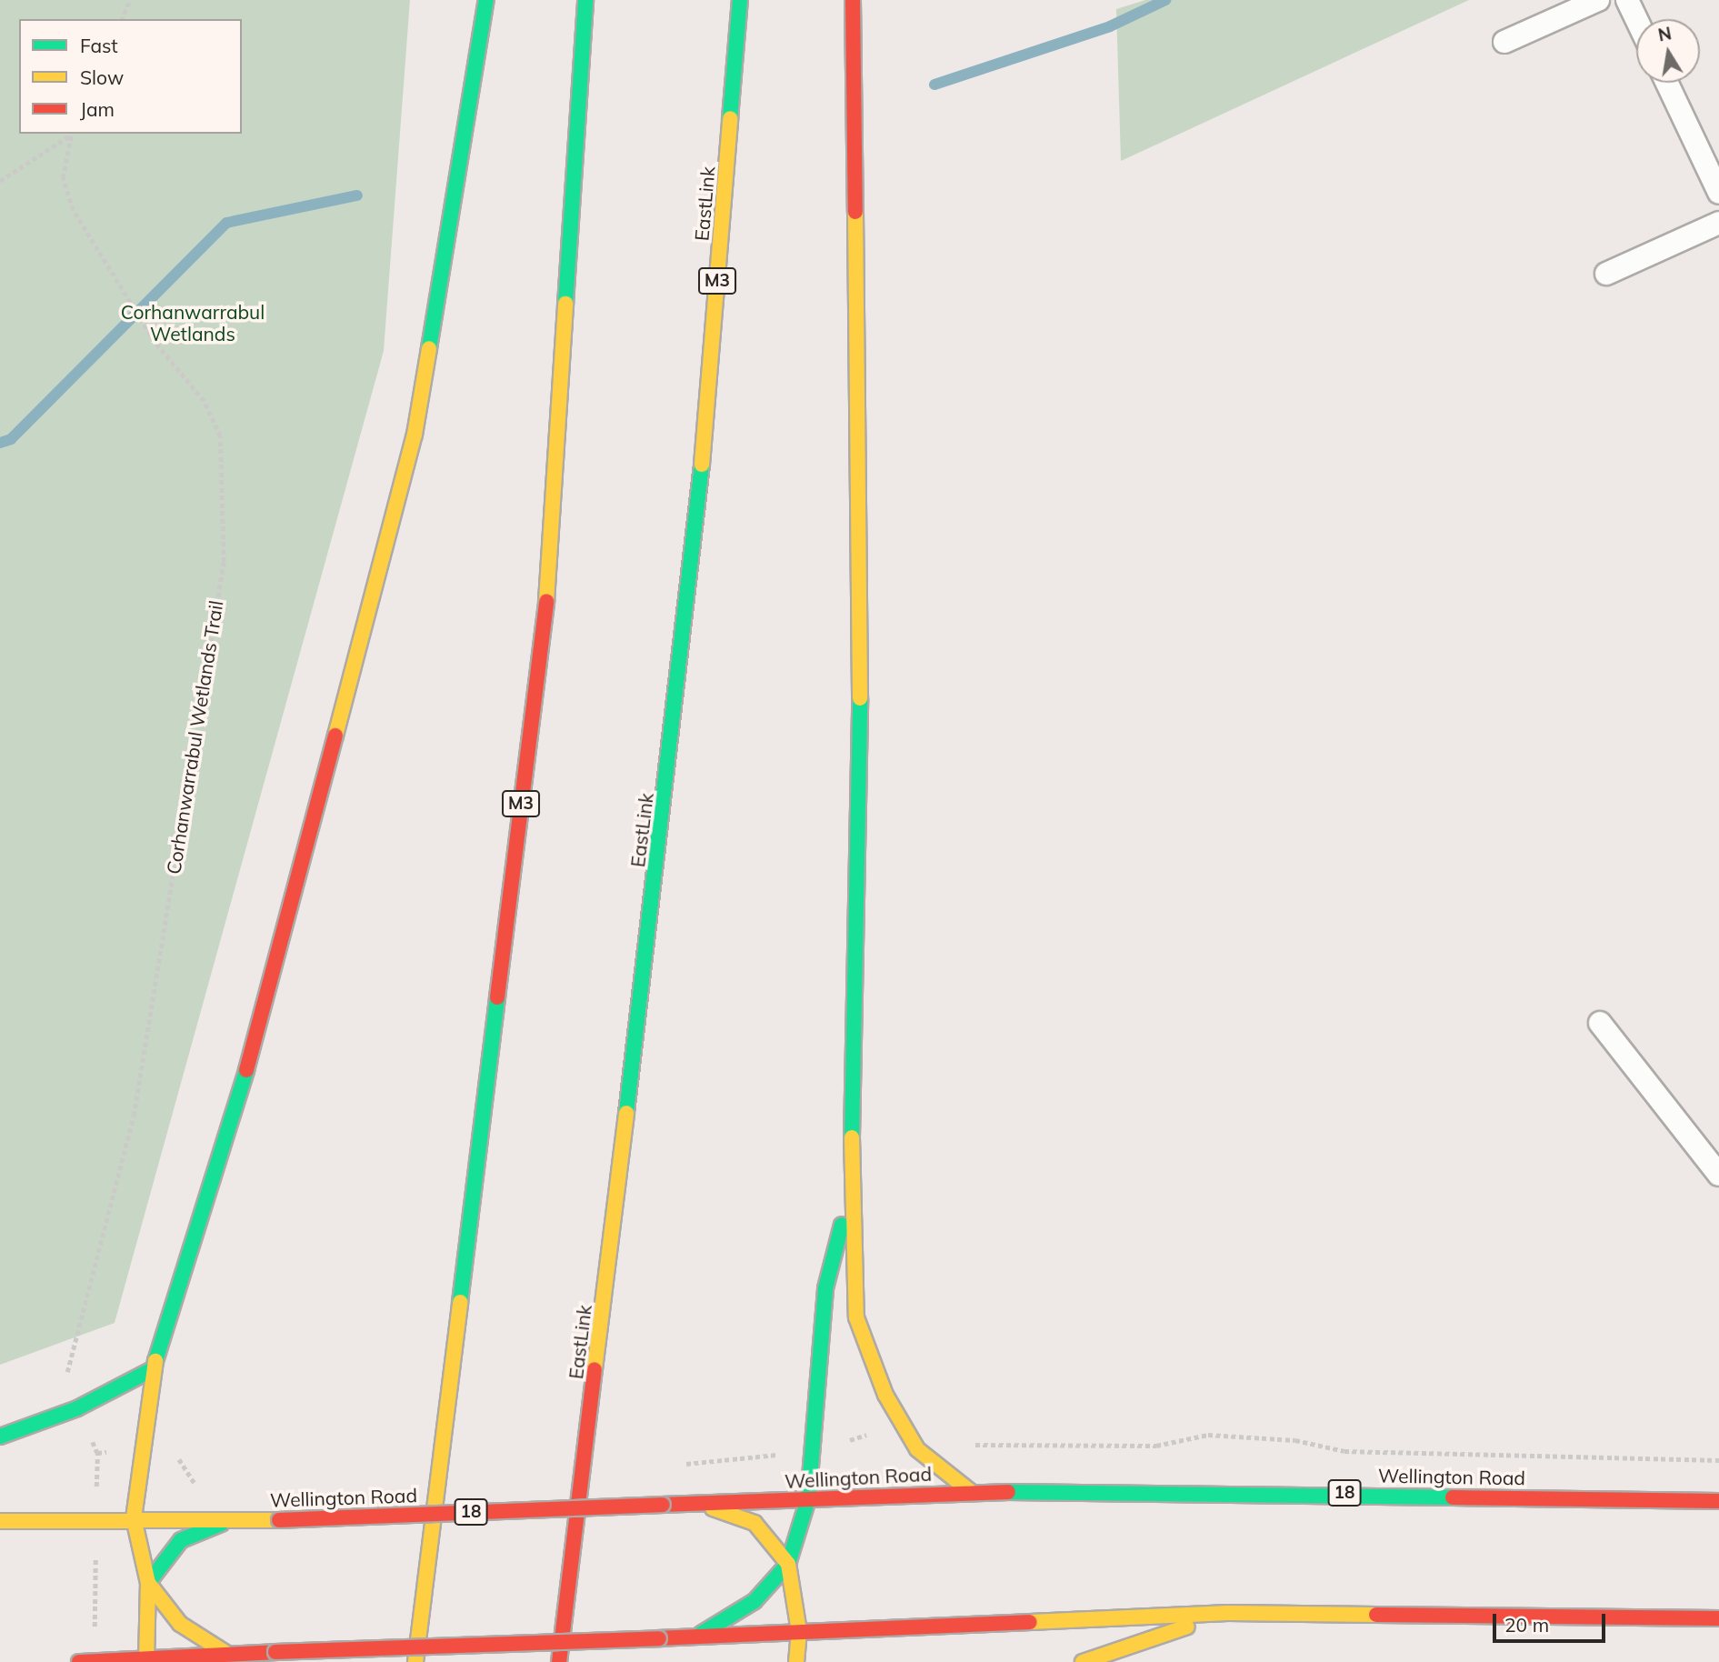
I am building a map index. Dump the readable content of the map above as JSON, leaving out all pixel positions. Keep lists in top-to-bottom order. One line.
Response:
{"streets":{"highway":["EastLink","M3","Wellington Road","18"],"path":["Corhanwarrabul Wetlands Trail"]},"parks":["Corhanwarrabul Wetlands"],"legend":["Fast","Slow","Jam"],"scale_bar":"20 m","north":"top"}
